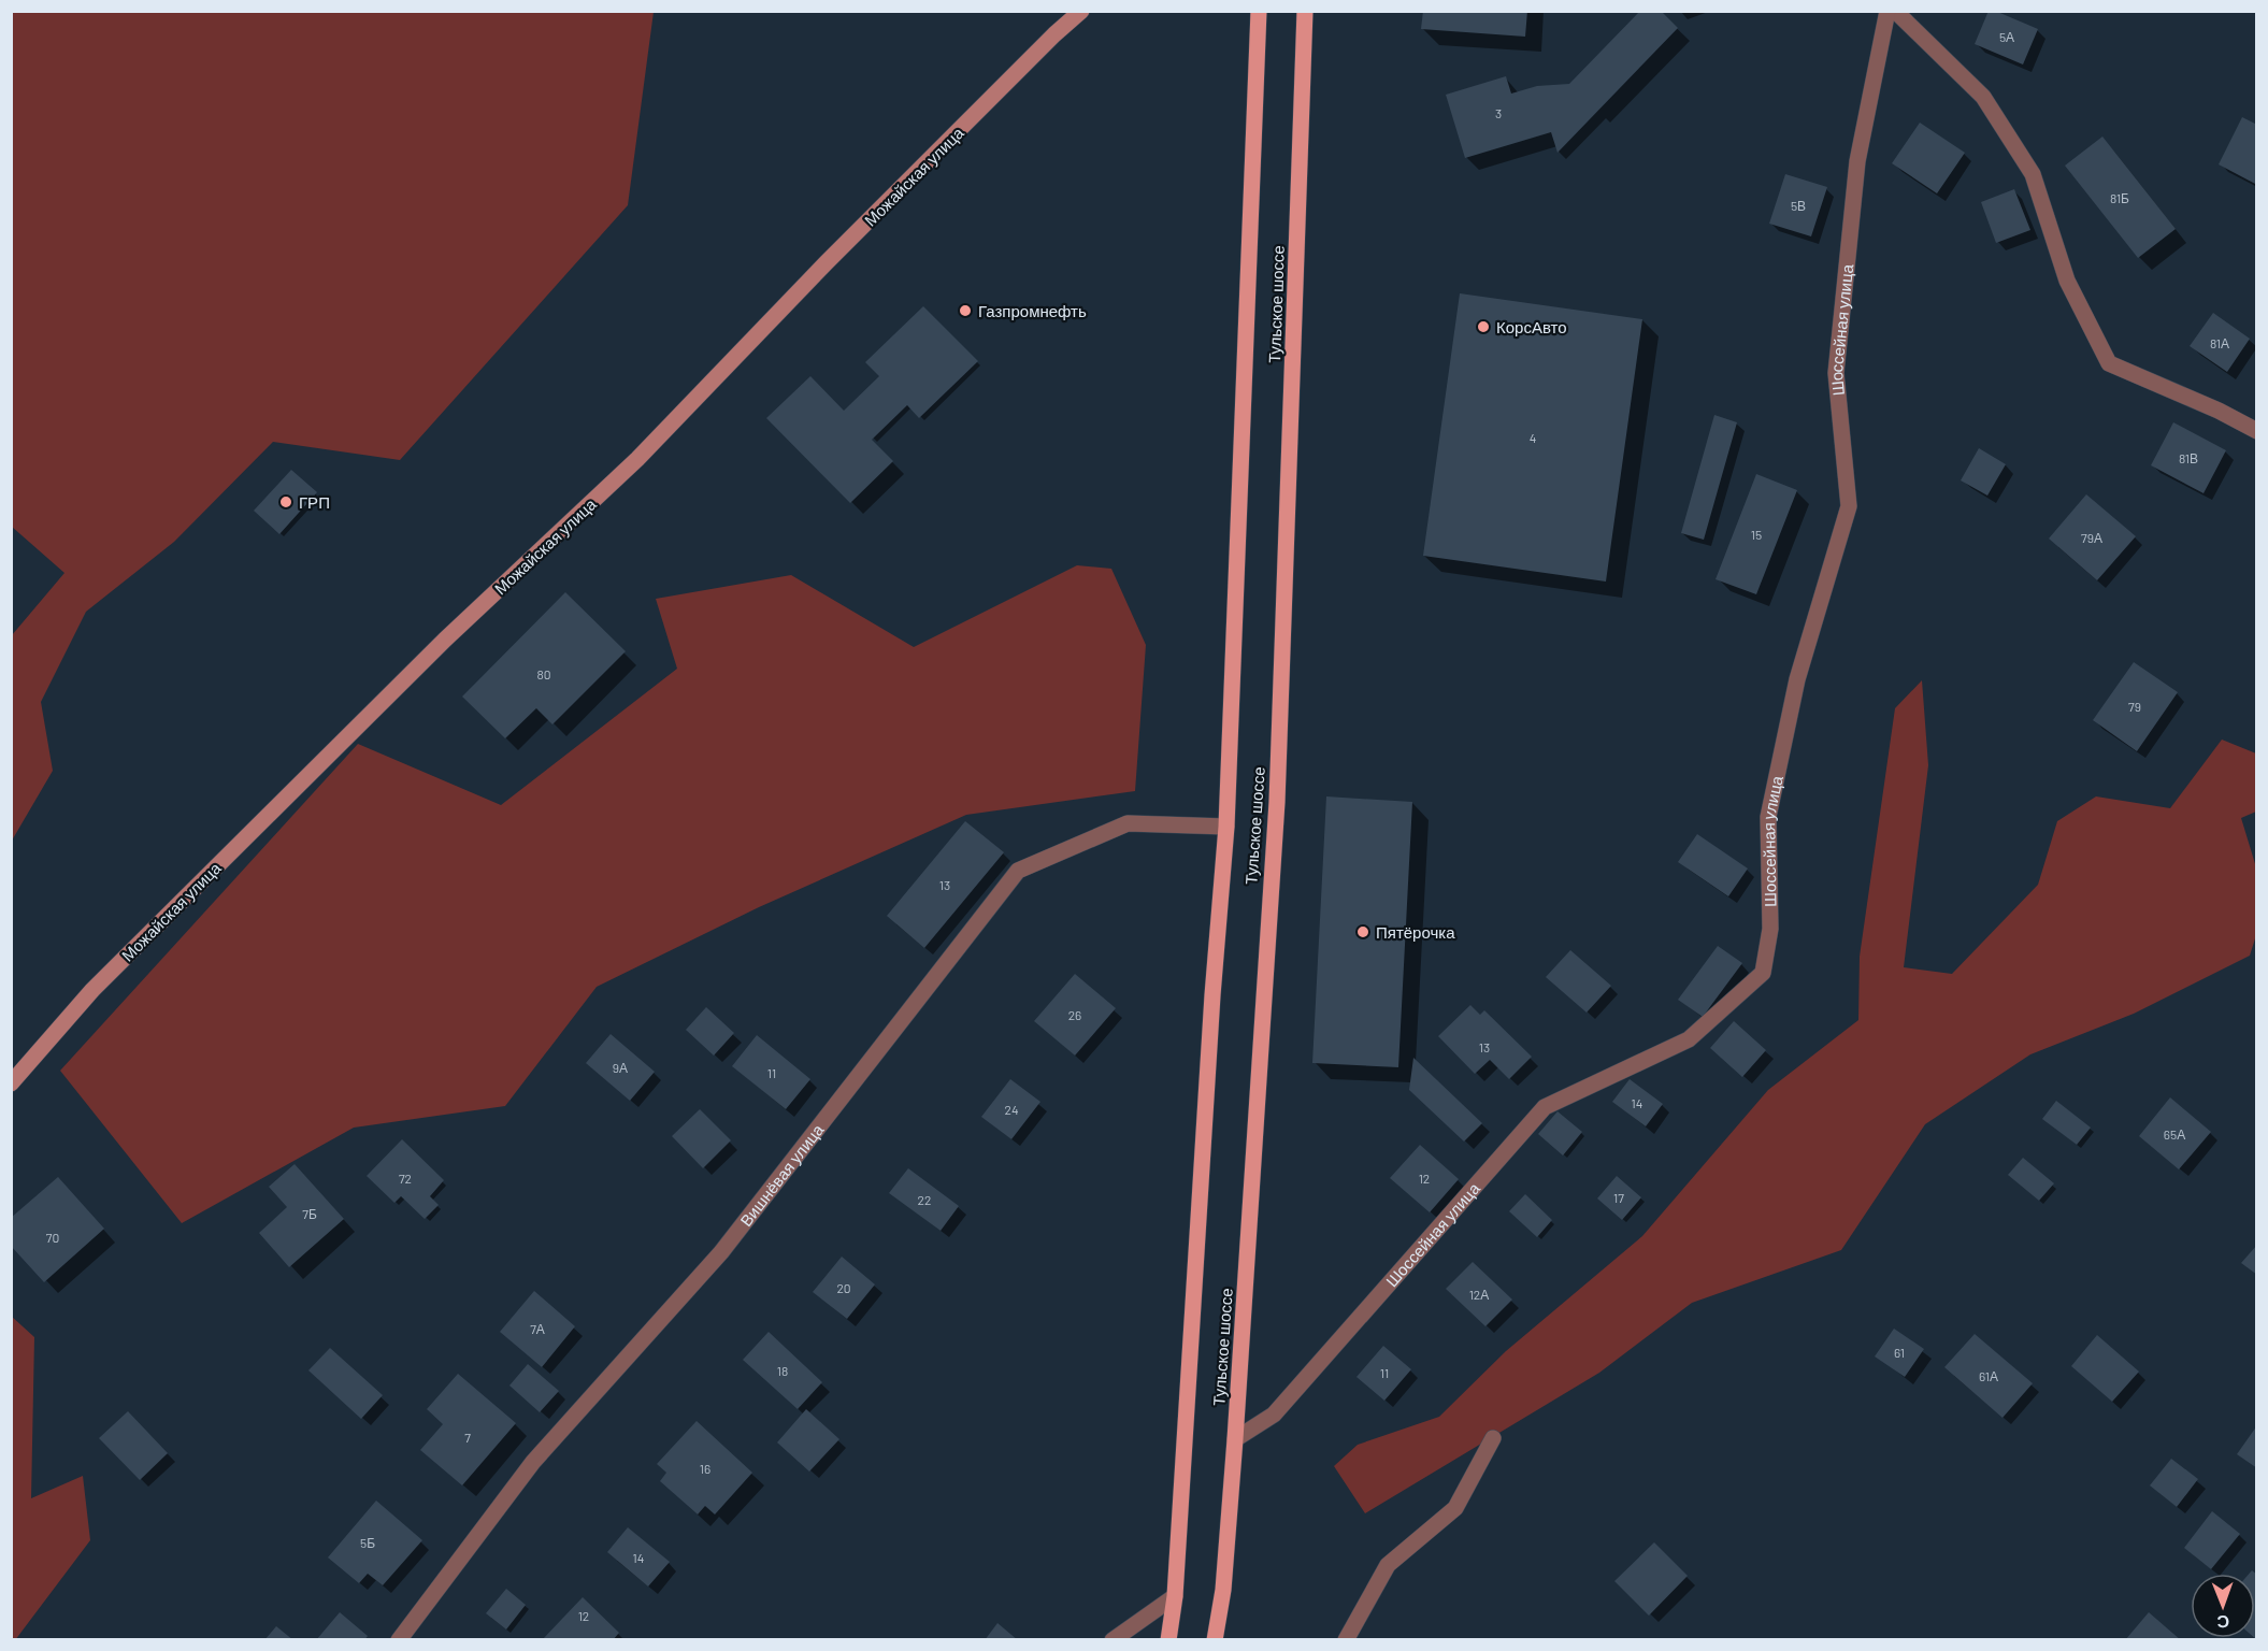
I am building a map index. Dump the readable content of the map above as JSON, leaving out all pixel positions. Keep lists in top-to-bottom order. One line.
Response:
{"streets":{"main road":["Тульское шоссе"],"street":["Можайская улица","Шоссейная улица","Вишнёвая улица"]},"crossings":[["Тульское шоссе","Шоссейная улица"],["Тульское шоссе","Вишнёвая улица"]],"places":["Газпромнефть","КорсАвто","ГРП","Пятёрочка"],"house_numbers":["5А","3","81Б","5В","81А","4","81В","15","79А","80","79","13","26","13","9А","11","14","24","65А","72","12","17","22","7Б","70","20","12А","7А","61","18","11","61А","7","16","5Б","14","12"],"north":"bottom"}
